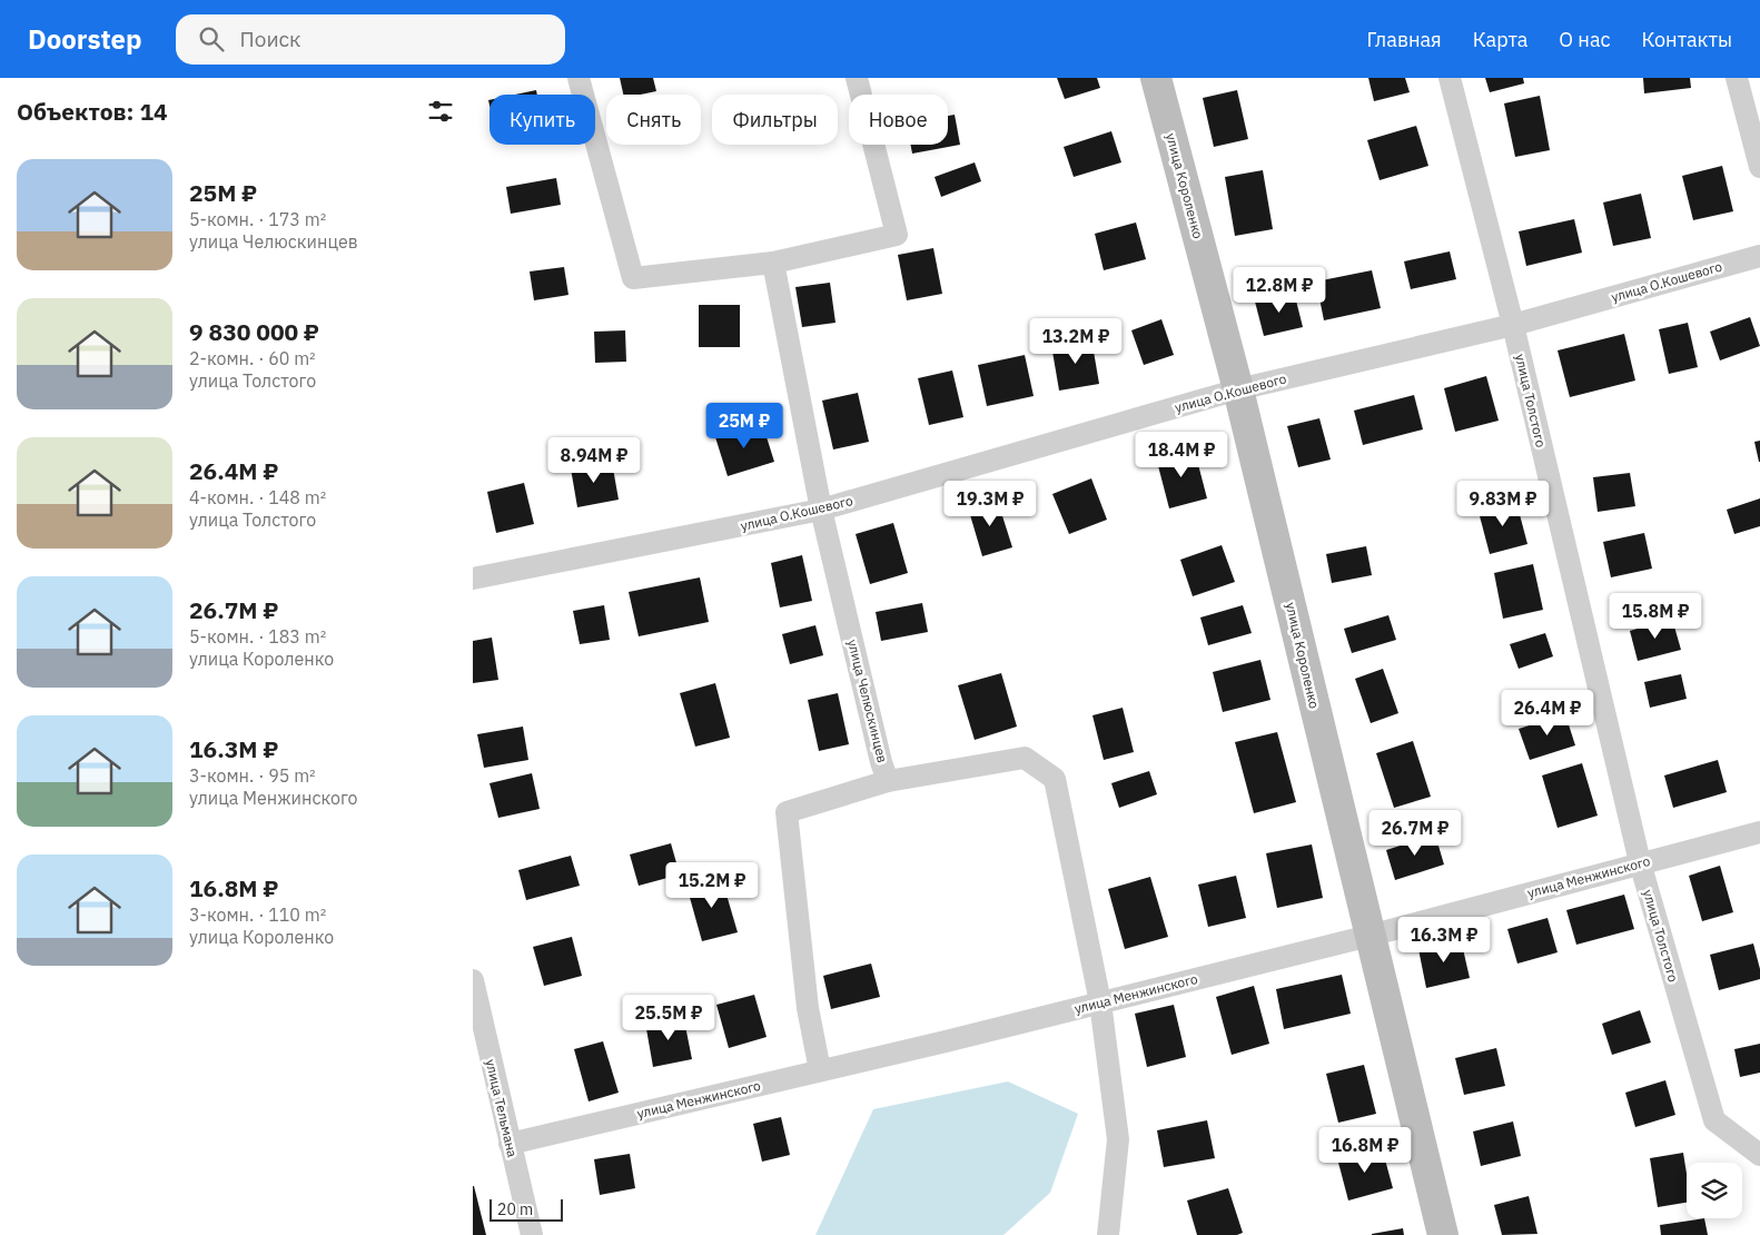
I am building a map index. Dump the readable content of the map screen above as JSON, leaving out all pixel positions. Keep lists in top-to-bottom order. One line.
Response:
{"streets":{"street":["улица Короленко","улица О.Кошевого","улица Толстого","улица Челюскинцев","улица Менжинского","улица Тельмана"]},"crossings":[["улица Короленко","улица О.Кошевого"],["улица Короленко","улица Менжинского"],["улица О.Кошевого","улица Толстого"],["улица О.Кошевого","улица Челюскинцев"],["улица Толстого","улица Менжинского"],["улица Челюскинцев","улица Менжинского"],["улица Менжинского","улица Тельмана"]],"scale_bar":"20 m","page":{"header":"Doorstep","search":"Поиск","nav":["Главная","Карта","О нас","Контакты"],"heading":"Объектов: 14","chip":["Купить","Снять","Фильтры","Новое"],"list":[{"name":"25M ₽","note":"5-комн. · 173 m² · улица Челюскинцев"},{"name":"9 830 000 ₽","note":"2-комн. · 60 m² · улица Толстого"},{"name":"26.4M ₽","note":"4-комн. · 148 m² · улица Толстого"},{"name":"26.7M ₽","note":"5-комн. · 183 m² · улица Короленко"},{"name":"16.3M ₽","note":"3-комн. · 95 m² · улица Менжинского"},{"name":"16.8M ₽","note":"3-комн. · 110 m² · улица Короленко"}],"price":["12.8M ₽","13.2M ₽","25M ₽","18.4M ₽","8.94M ₽","19.3M ₽","9.83M ₽","15.8M ₽","26.4M ₽","26.7M ₽","15.2M ₽","16.3M ₽","25.5M ₽","16.8M ₽"],"scale":"20 m"}}
